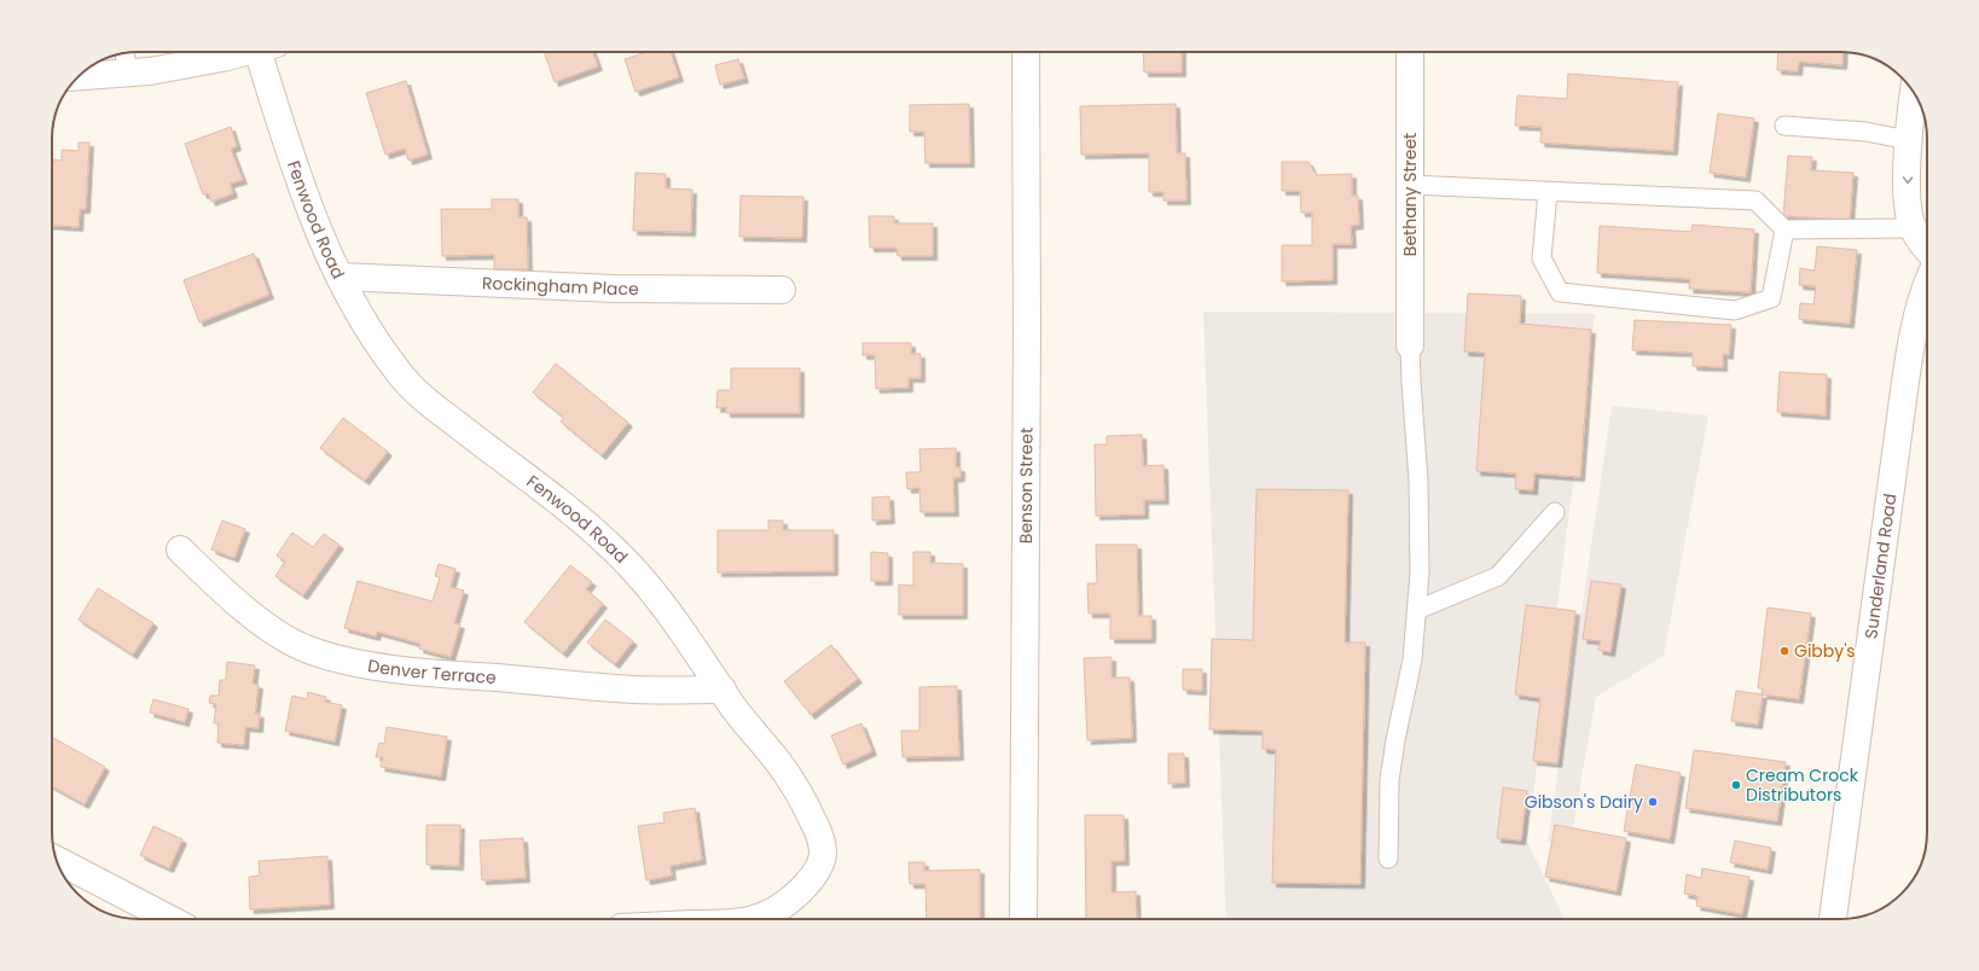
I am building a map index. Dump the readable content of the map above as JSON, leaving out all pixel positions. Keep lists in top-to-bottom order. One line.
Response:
{"streets":{"street":["Bethany Street","Fenwood Road","Rockingham Place","Benson Street","Sunderland Road","Denver Terrace"]},"crossings":[["Fenwood Road","Rockingham Place"],["Fenwood Road","Denver Terrace"]],"places":["Gibby's","Cream Crock Distributors","Gibson's Dairy"]}
